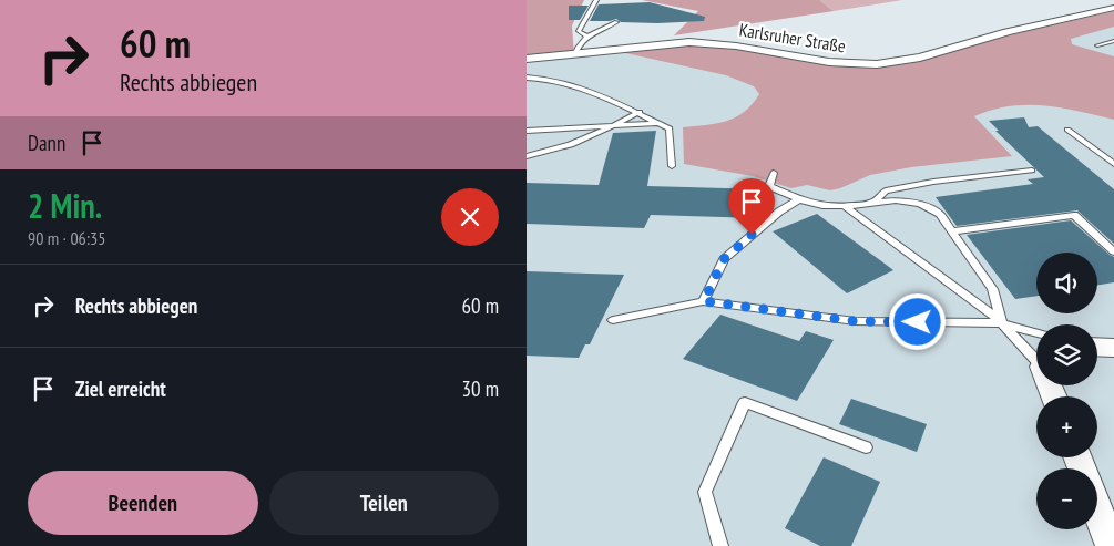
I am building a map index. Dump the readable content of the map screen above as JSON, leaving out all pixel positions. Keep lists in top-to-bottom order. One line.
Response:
{"streets":{"street":["Karlsruher Straße"]},"page":{"turn":["60 m","Rechts abbiegen"],"then":"Dann","heading":["2 Min.","90 m · 06:35"],"map_buttons":["+","−"],"list":[{"name":"Rechts abbiegen","value":"60 m"},{"name":"Ziel erreicht","value":"30 m"}],"buttons":["Beenden","Teilen"]}}
